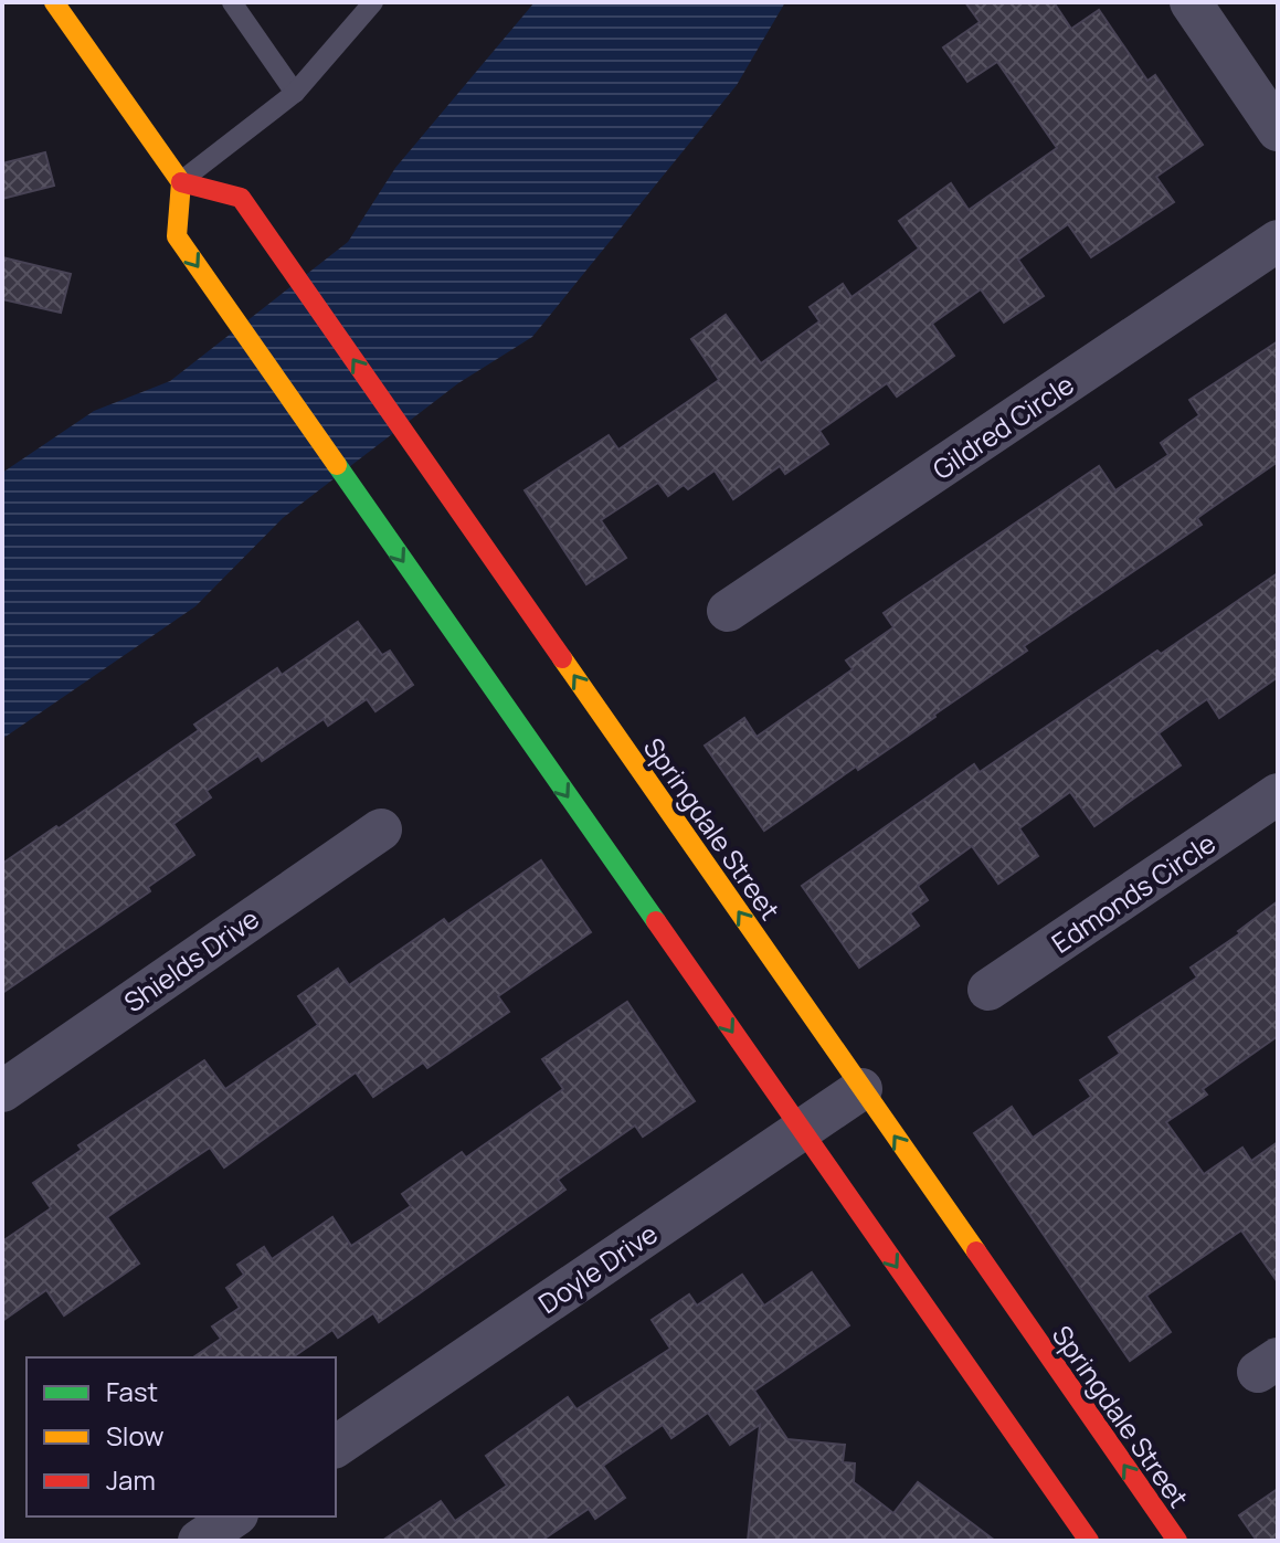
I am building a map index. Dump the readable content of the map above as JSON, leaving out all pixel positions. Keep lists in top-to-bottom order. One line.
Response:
{"streets":{"main road":["Springdale Street"],"street":["Gildred Circle","Edmonds Circle","Shields Drive","Doyle Drive"]},"crossings":[["Springdale Street","Doyle Drive"]],"legend":["Fast","Slow","Jam"]}
